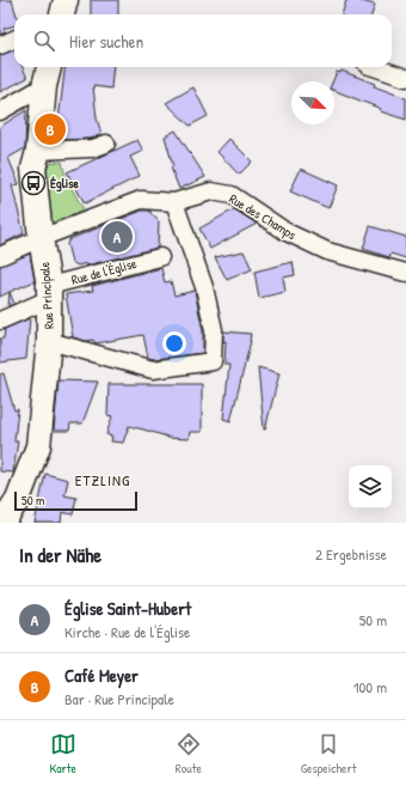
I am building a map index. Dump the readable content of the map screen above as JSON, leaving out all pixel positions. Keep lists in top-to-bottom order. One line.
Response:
{"streets":{"street":["Rue des Champs","Rue de l'Église","Rue Principale"]},"crossings":[["Rue de l'Église","Rue Principale"]],"districts":["ETZLING"],"places":{"bus stop":["Église"]},"scale_bar":"50 m","north":"bottom right","page":{"search":"Hier suchen","pins":["B","A"],"scale":"50 m","heading":["In der Nähe","2 Ergebnisse"],"list":[{"mark":"A","name":"Église Saint-Hubert","note":"Kirche · Rue de l'Église","value":"50 m"},{"mark":"B","name":"Café Meyer","note":"Bar · Rue Principale","value":"100 m"}],"nav":["Karte","Route","Gespeichert"]}}
